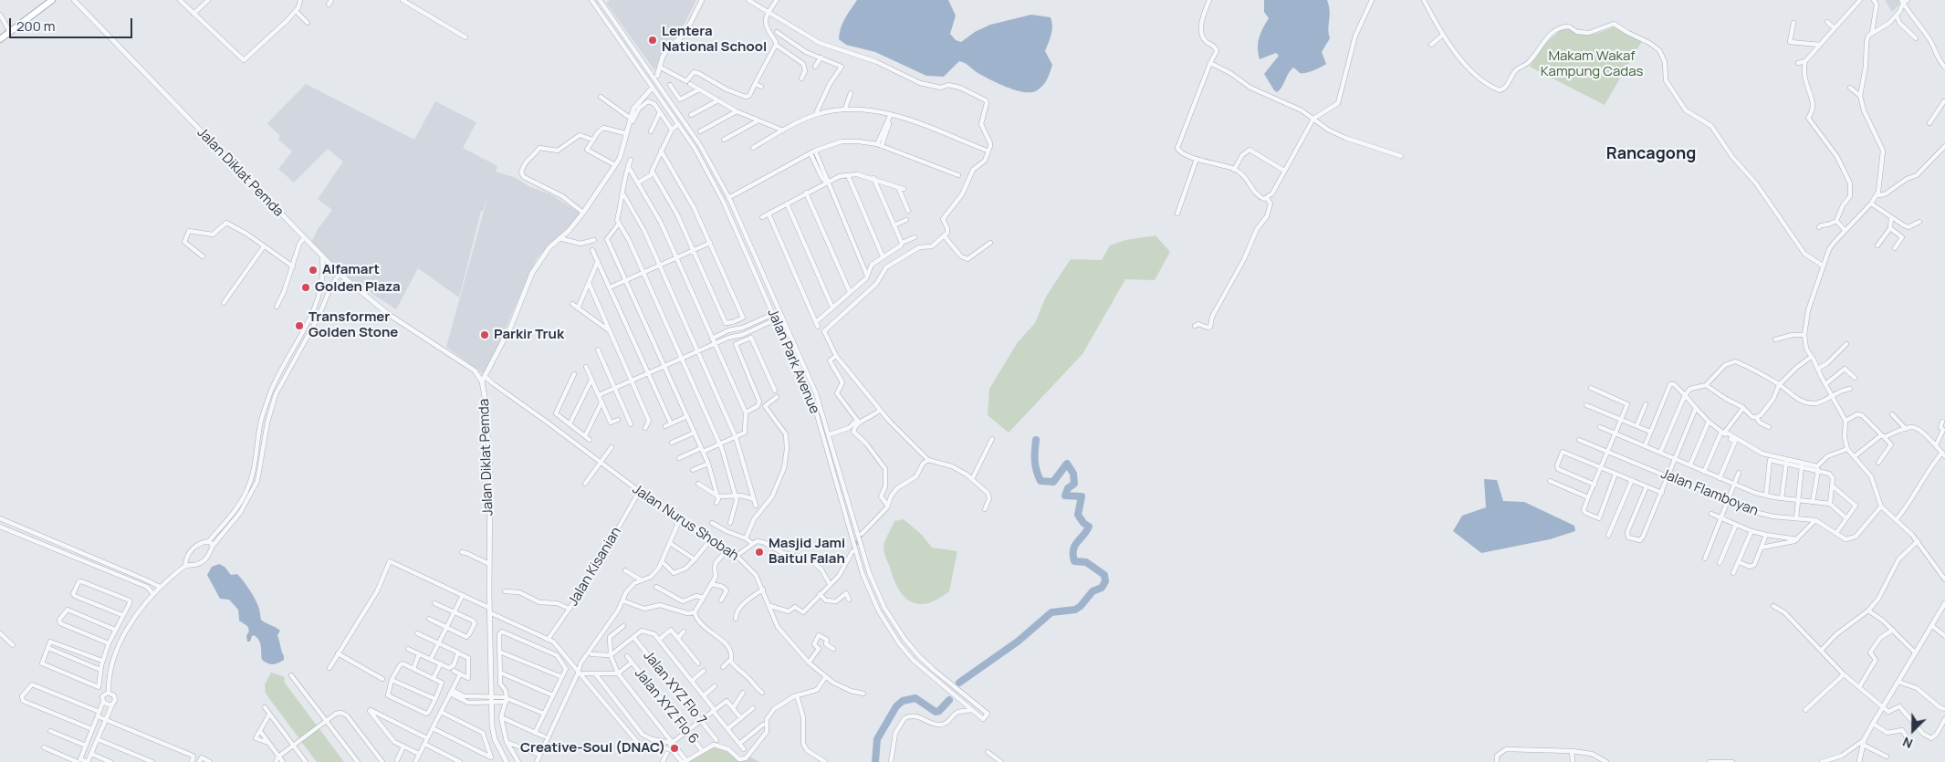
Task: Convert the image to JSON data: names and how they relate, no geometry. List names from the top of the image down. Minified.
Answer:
{"streets":{"street":["Jalan Diklat Pemda","Jalan Park Avenue","Jalan Flamboyan","Jalan Nurus Shobah","Jalan Kisanian","Jalan XYZ Flo 7","Jalan XYZ Flo 6"]},"crossings":[["Jalan Nurus Shobah","Jalan Kisanian"]],"districts":["Rancagong"],"parks":["Makam Wakaf Kampung Cadas"],"places":["Lentera National School","Alfamart","Golden Plaza","Transformer Golden Stone","Parkir Truk","Masjid Jami Baitul Falah","Creative-Soul (DNAC)"],"scale_bar":"200 m","north":"bottom left"}
